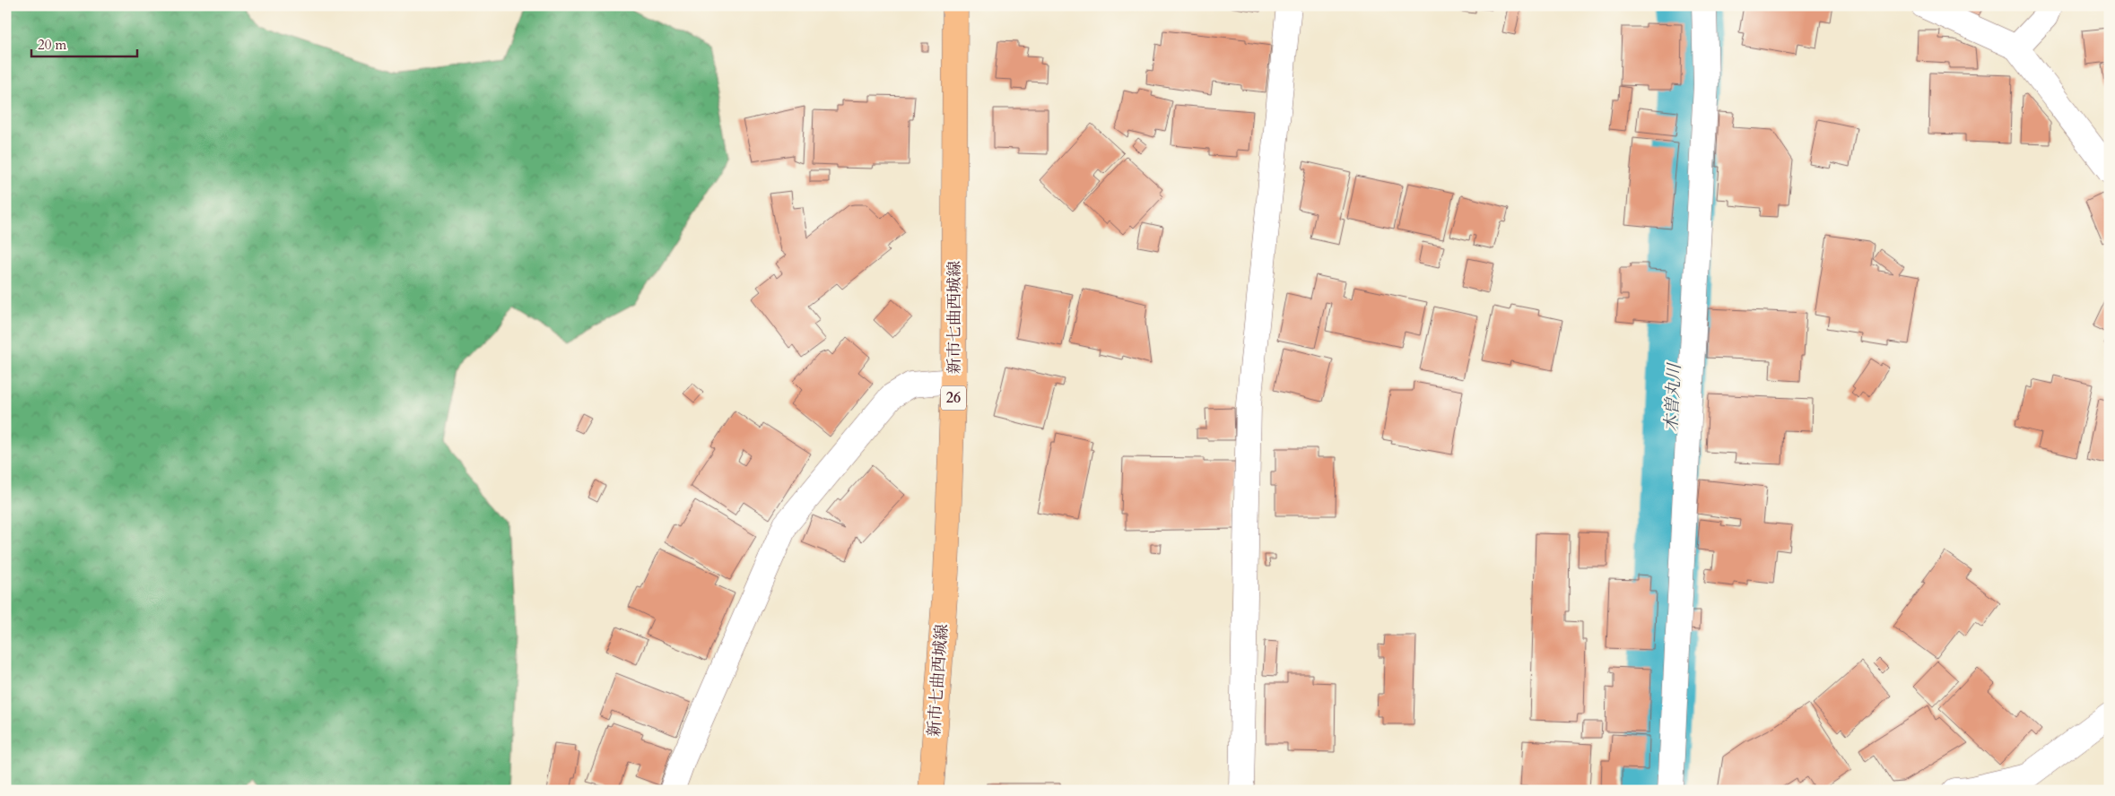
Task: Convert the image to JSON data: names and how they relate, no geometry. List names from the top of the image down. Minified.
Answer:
{"streets":{"main road":["新市七曲西城線","26"]},"water":["木曽丸川"],"scale_bar":"20 m"}
